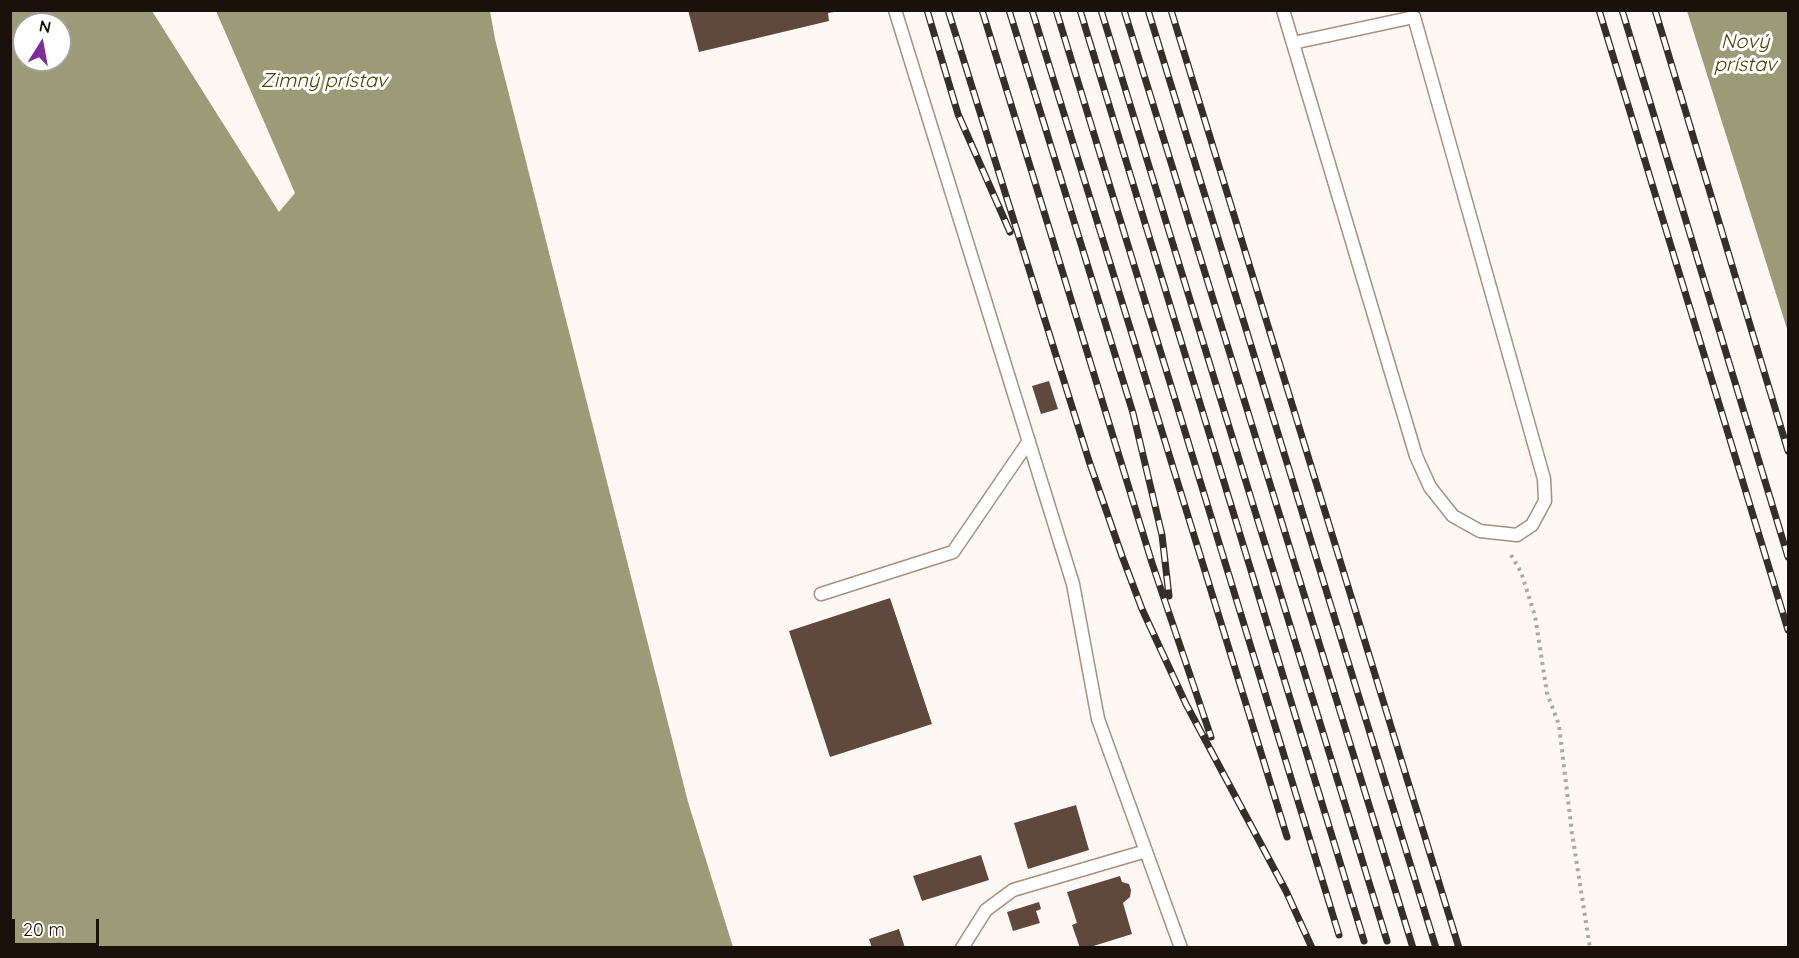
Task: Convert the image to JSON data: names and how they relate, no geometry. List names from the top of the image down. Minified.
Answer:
{"water":["Nový prístav","Zimný prístav"],"scale_bar":"20 m","north":"top"}
